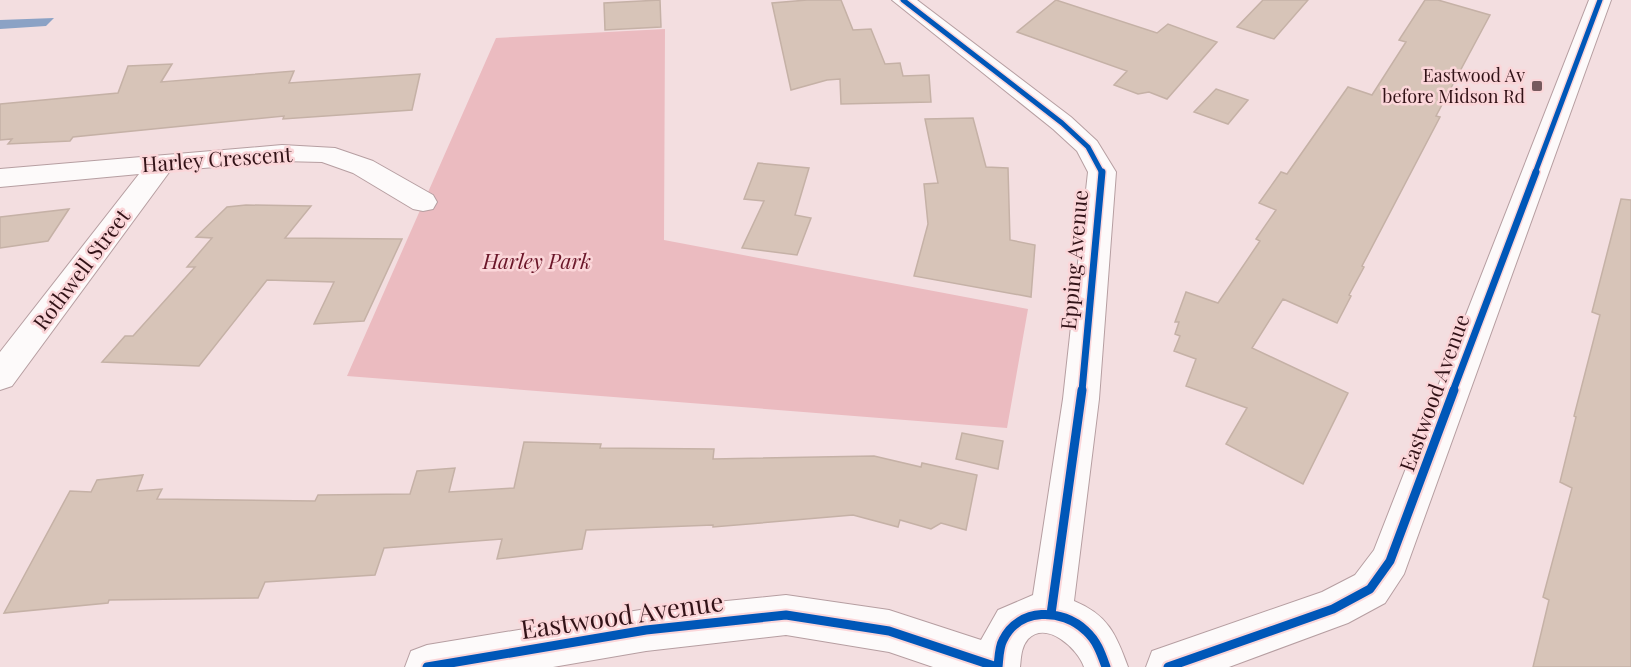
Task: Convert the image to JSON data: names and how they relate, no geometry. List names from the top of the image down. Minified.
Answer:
{"streets":{"street":["Harley Crescent","Epping Avenue","Rothwell Street","Eastwood Avenue"]},"crossings":[["Harley Crescent","Rothwell Street"]],"parks":["Harley Park"],"places":{"transit":["Eastwood Av before Midson Rd"]}}
